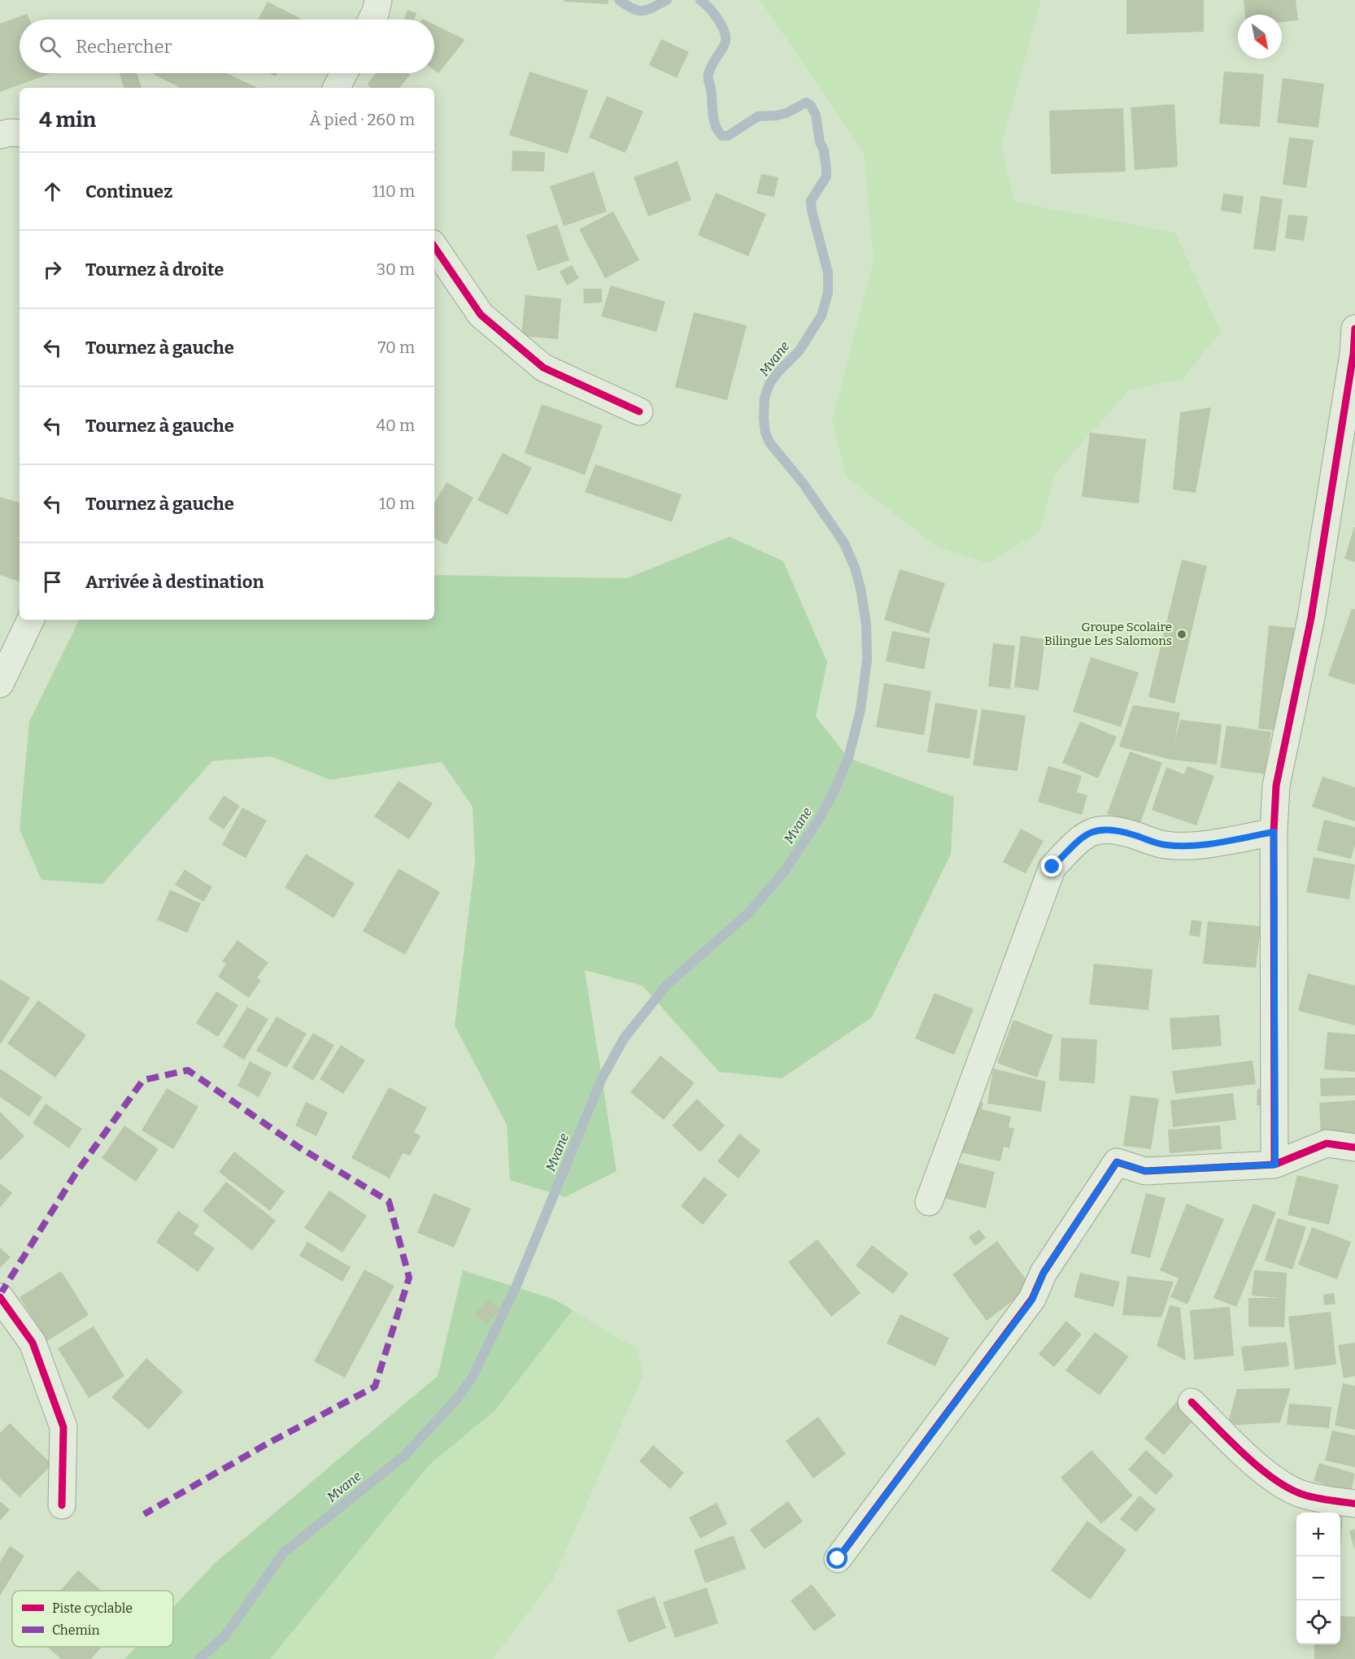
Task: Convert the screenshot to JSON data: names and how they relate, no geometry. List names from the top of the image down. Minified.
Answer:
{"water":["Mvane"],"places":["Groupe Scolaire Bilingue Les Salomons"],"legend":["Piste cyclable","Chemin"],"north":"bottom right","page":{"search":"Rechercher","heading":["4 min","À pied · 260 m"],"list":[["Continuez","110 m"],["Tournez à droite","30 m"],["Tournez à gauche","70 m"],["Tournez à gauche","40 m"],["Tournez à gauche","10 m"],"Arrivée à destination"],"map_buttons":["+","−"]}}
